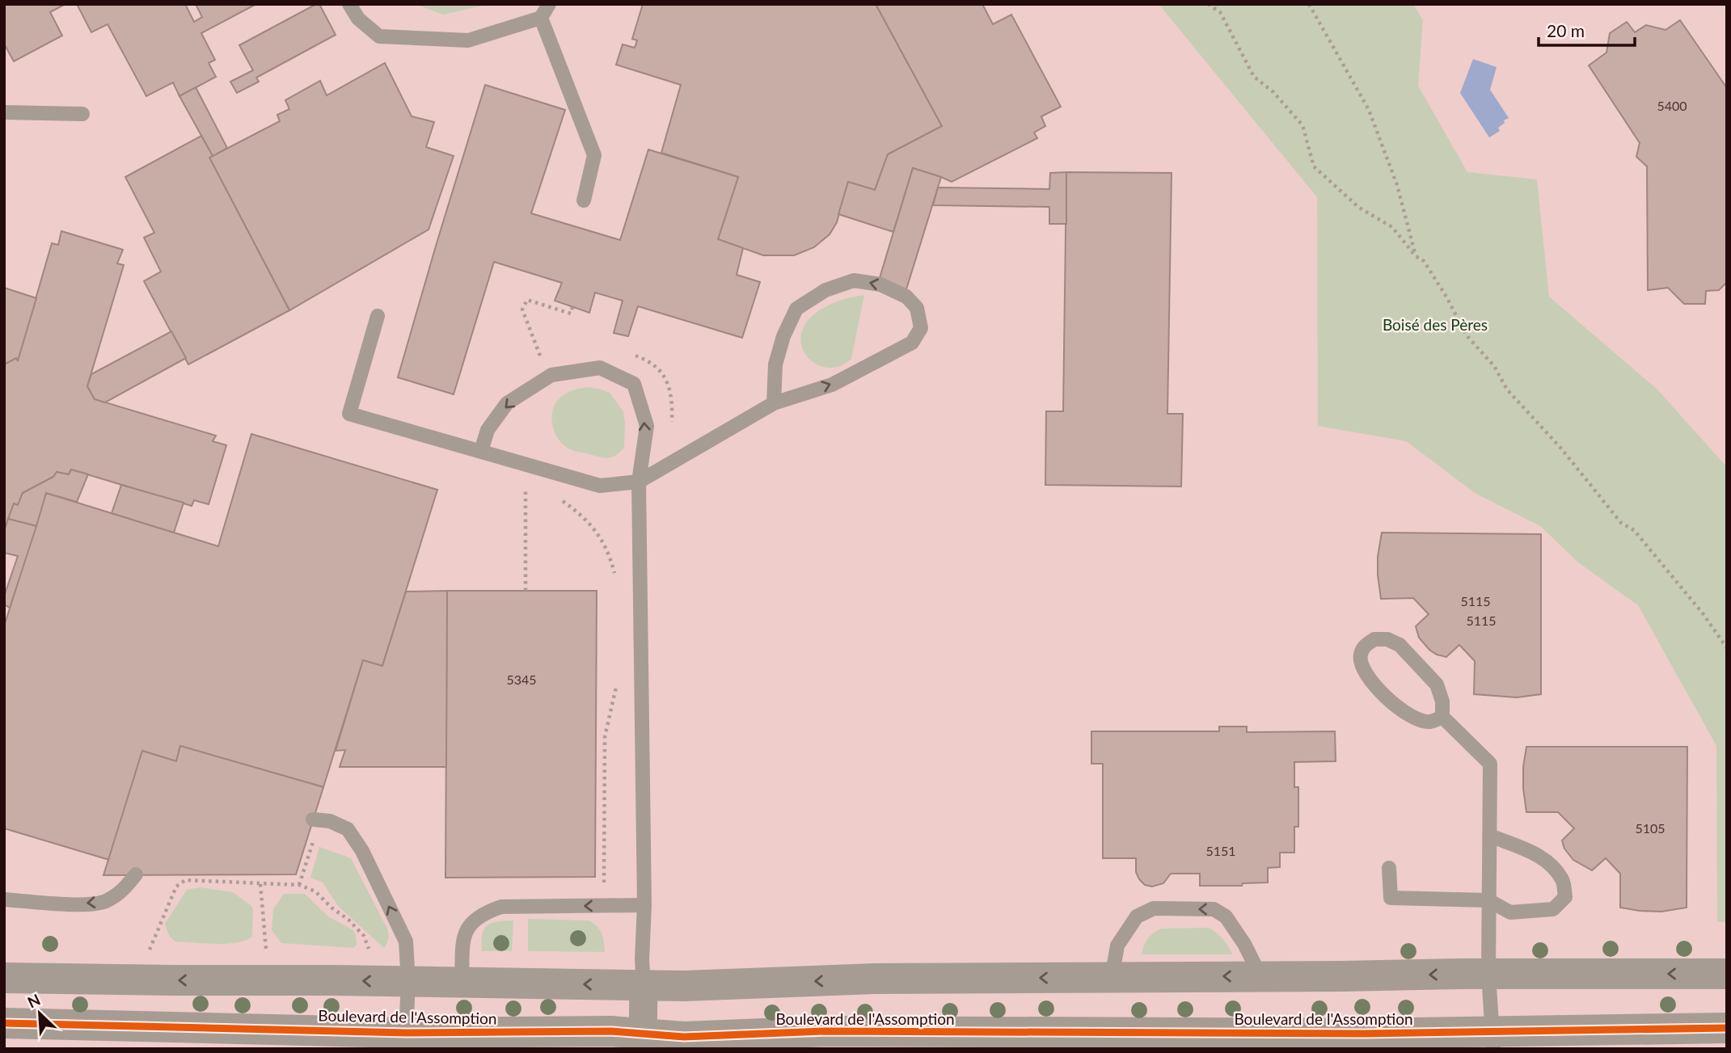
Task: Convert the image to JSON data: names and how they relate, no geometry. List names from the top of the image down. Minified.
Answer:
{"streets":{"street":["Boulevard de l'Assomption"]},"parks":["Boisé des Pères"],"house_numbers":["5400","5115","5115","5345","5105","5151"],"scale_bar":"20 m","north":"top left"}
